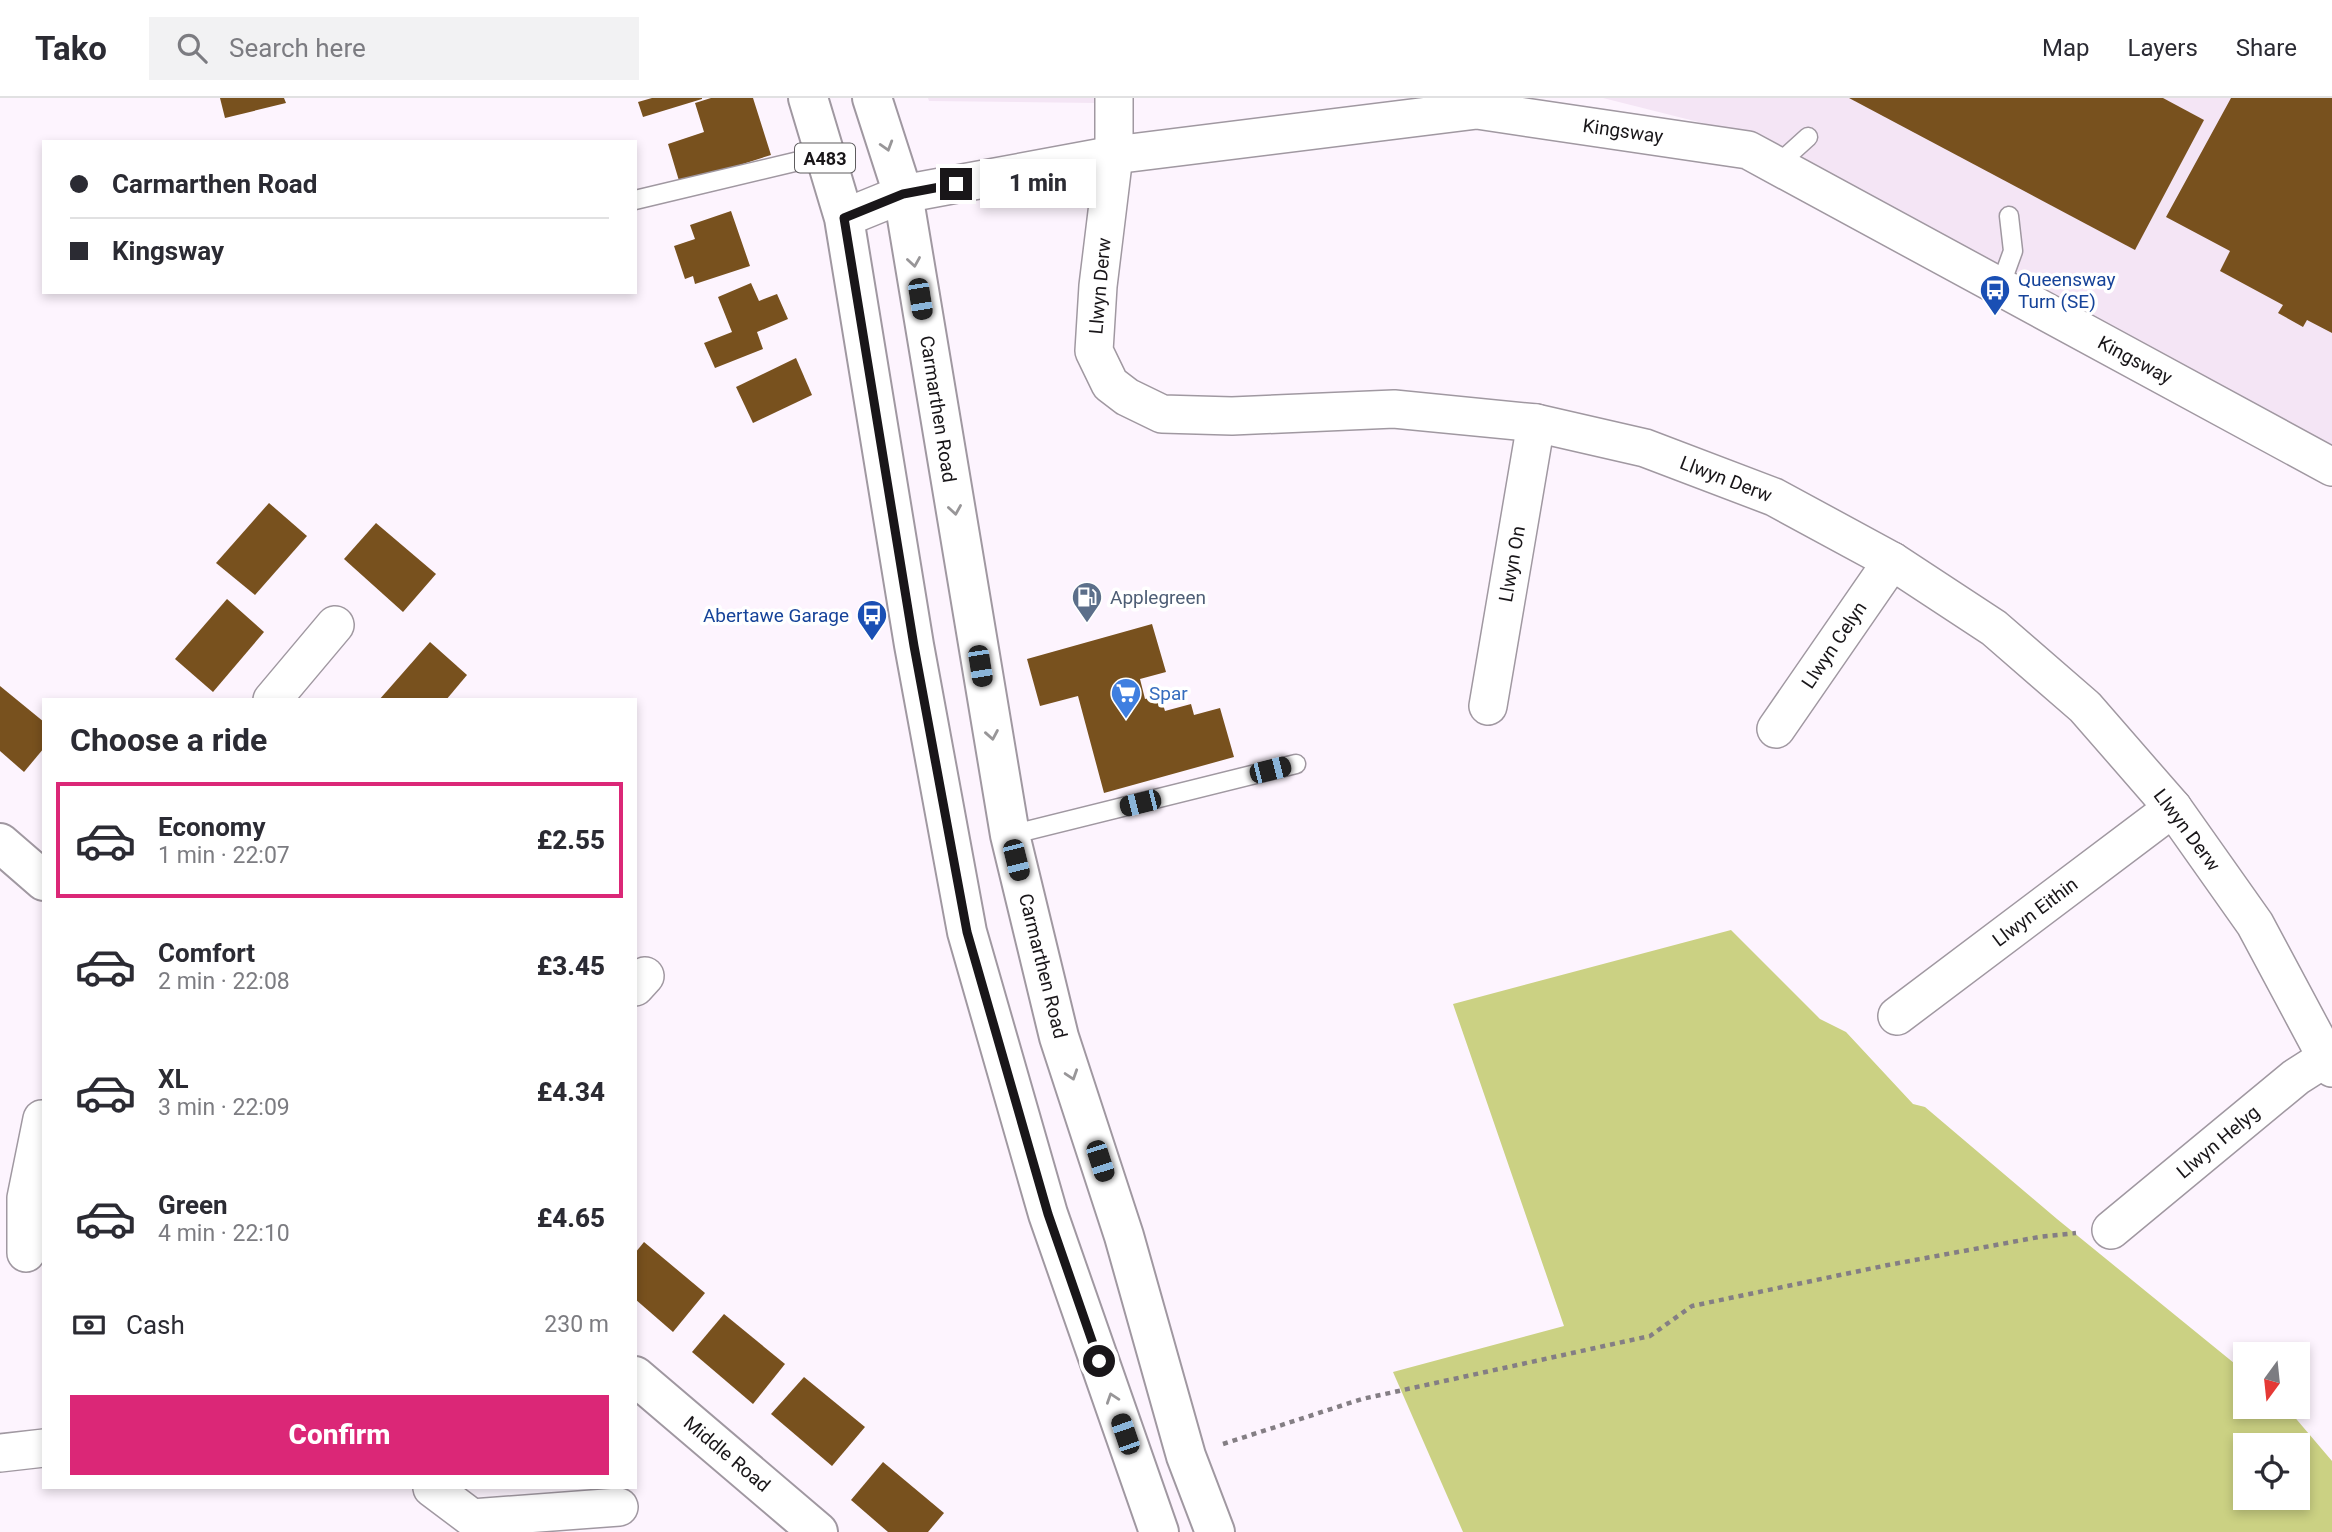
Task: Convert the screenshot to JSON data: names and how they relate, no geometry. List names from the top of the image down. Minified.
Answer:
{"streets":{"main road":["A483","Carmarthen Road","Middle Road"],"street":["Kingsway","Llwyn Derw","Llwyn On","Llwyn Celyn","Llwyn Eithin","Llwyn Helyg"]},"crossings":[["Kingsway","A483"],["Kingsway","Llwyn Derw"],["Kingsway","Carmarthen Road"],["Llwyn Derw","Llwyn On"],["Llwyn Derw","Llwyn Celyn"],["Llwyn Derw","Llwyn Eithin"],["Llwyn Derw","Llwyn Helyg"]],"places":{"bus stop":["Queensway Turn (SE)","Abertawe Garage"],"fuel station":["Applegreen"],"supermarket":["Spar"]},"north":"bottom","page":{"header":"Tako","search":"Search here","nav":["Map","Layers","Share"],"banner":["Carmarthen Road","Kingsway"],"bubble":"1 min","heading":"Choose a ride","list":[{"name":"Economy","note":"1 min · 22:07","value":"£2.55"},{"name":"Comfort","note":"2 min · 22:08","value":"£3.45"},{"name":"XL","note":"3 min · 22:09","value":"£4.34"},{"name":"Green","note":"4 min · 22:10","value":"£4.65"}],"pay":["Cash","230 m"],"buttons":"Confirm"}}
